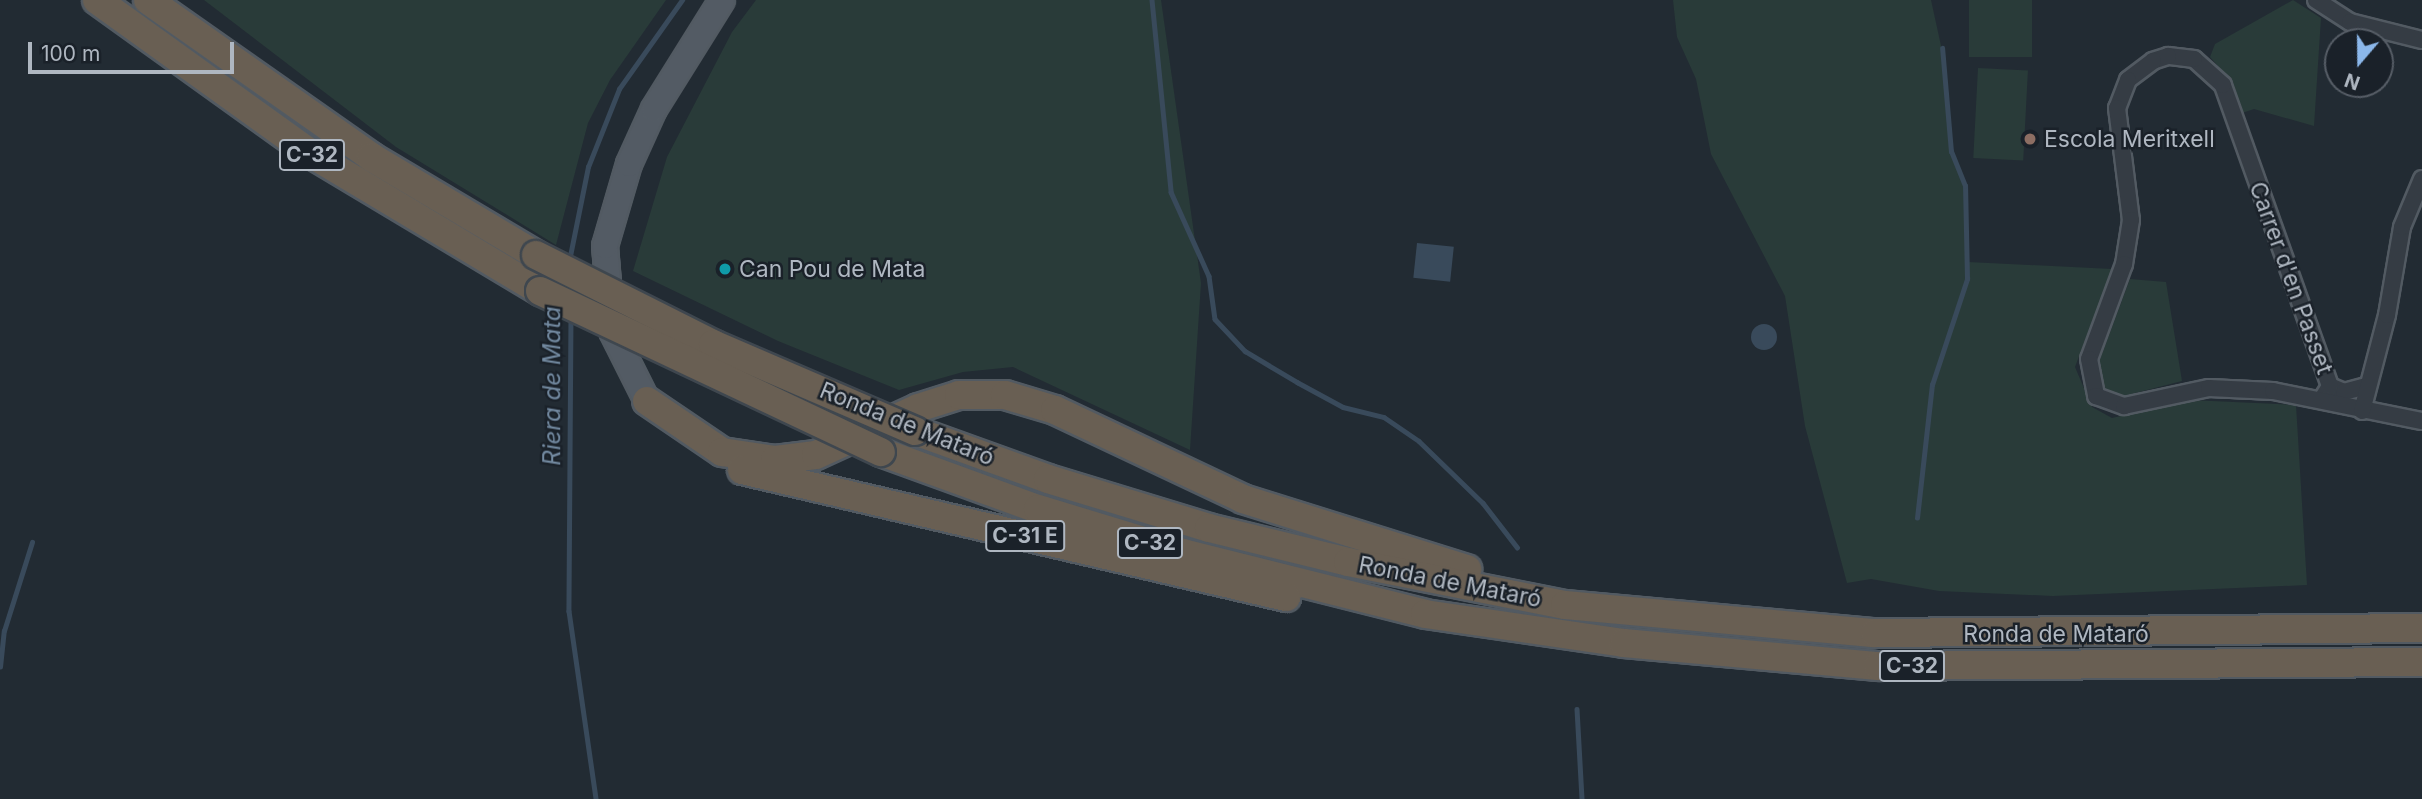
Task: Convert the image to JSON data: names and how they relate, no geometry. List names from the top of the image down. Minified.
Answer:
{"streets":{"highway":["C-32","Ronda de Mataró","C-31 E"],"street":["Carrer d'en Passet"]},"crossings":[["Ronda de Mataró","C-31 E"]],"water":["Riera de Mata"],"places":["Escola Meritxell","Can Pou de Mata"],"scale_bar":"100 m","north":"bottom"}
